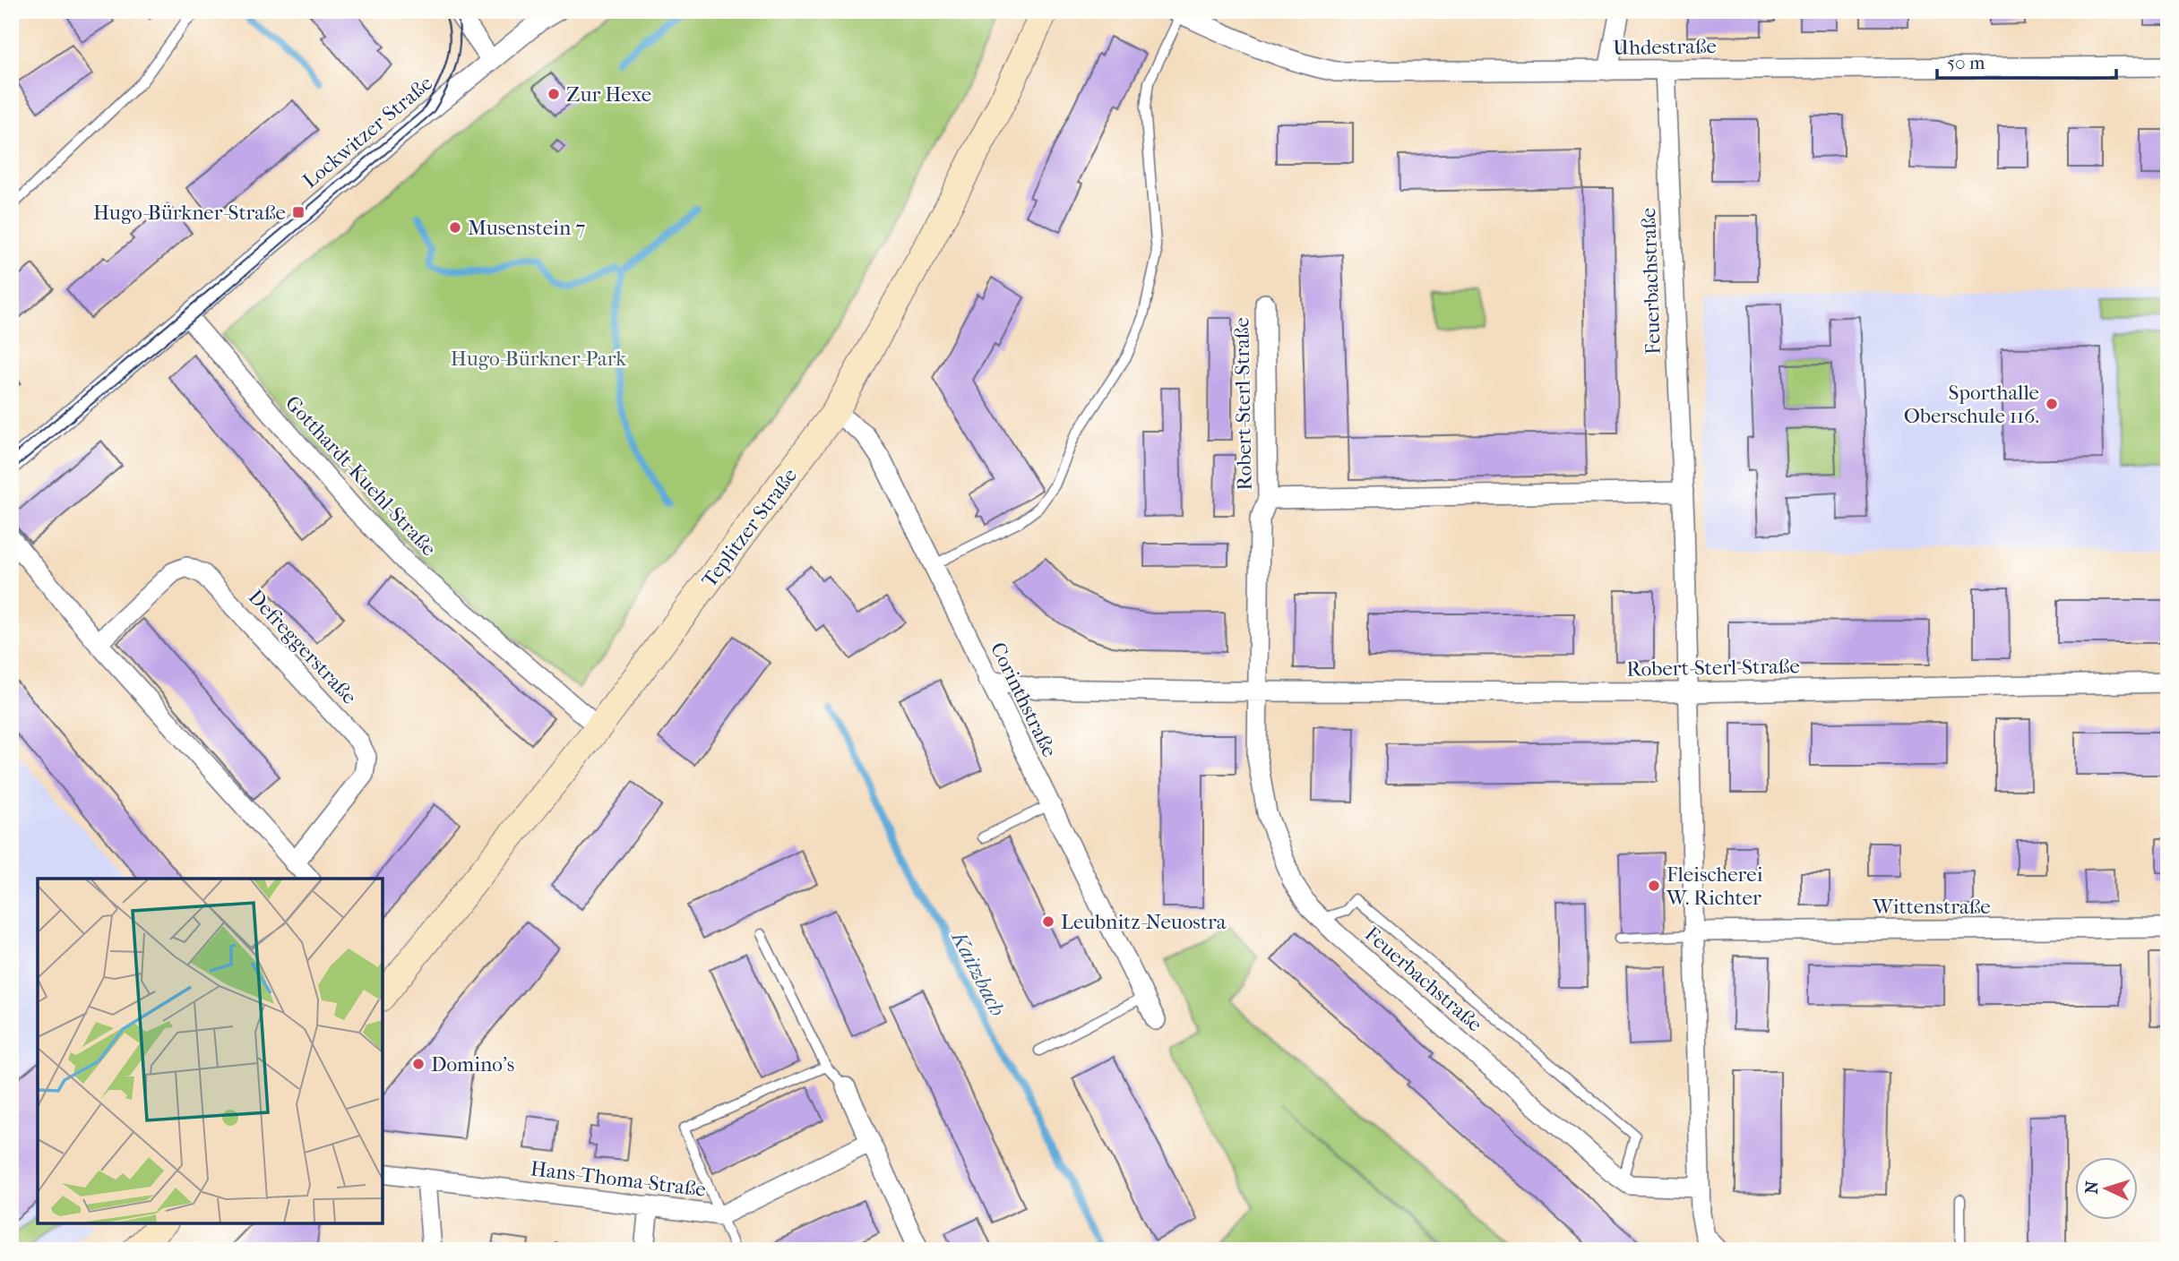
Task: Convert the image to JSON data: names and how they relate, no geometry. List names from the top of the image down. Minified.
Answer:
{"streets":{"main road":["Teplitzer Straße"],"street":["Uhdestraße","Lockwitzer Straße","Feuerbachstraße","Robert-Sterl-Straße","Gotthardt-Kuehl-Straße","Defreggerstraße","Corinthstraße","Wittenstraße","Hans-Thoma-Straße"]},"crossings":[["Uhdestraße","Feuerbachstraße"],["Lockwitzer Straße","Gotthardt-Kuehl-Straße"],["Feuerbachstraße","Robert-Sterl-Straße"],["Feuerbachstraße","Wittenstraße"],["Robert-Sterl-Straße","Corinthstraße"],["Gotthardt-Kuehl-Straße","Teplitzer Straße"],["Teplitzer Straße","Corinthstraße"]],"water":["Kaitzbach"],"parks":["Hugo-Bürkner-Park"],"places":{"other":["Zur Hexe","Musenstein 7","Sporthalle Oberschule 116.","Fleischerei W. Richter","Leubnitz-Neuostra","Domino's"],"transit":["Hugo-Bürkner-Straße"]},"scale_bar":"50 m","north":"left"}
